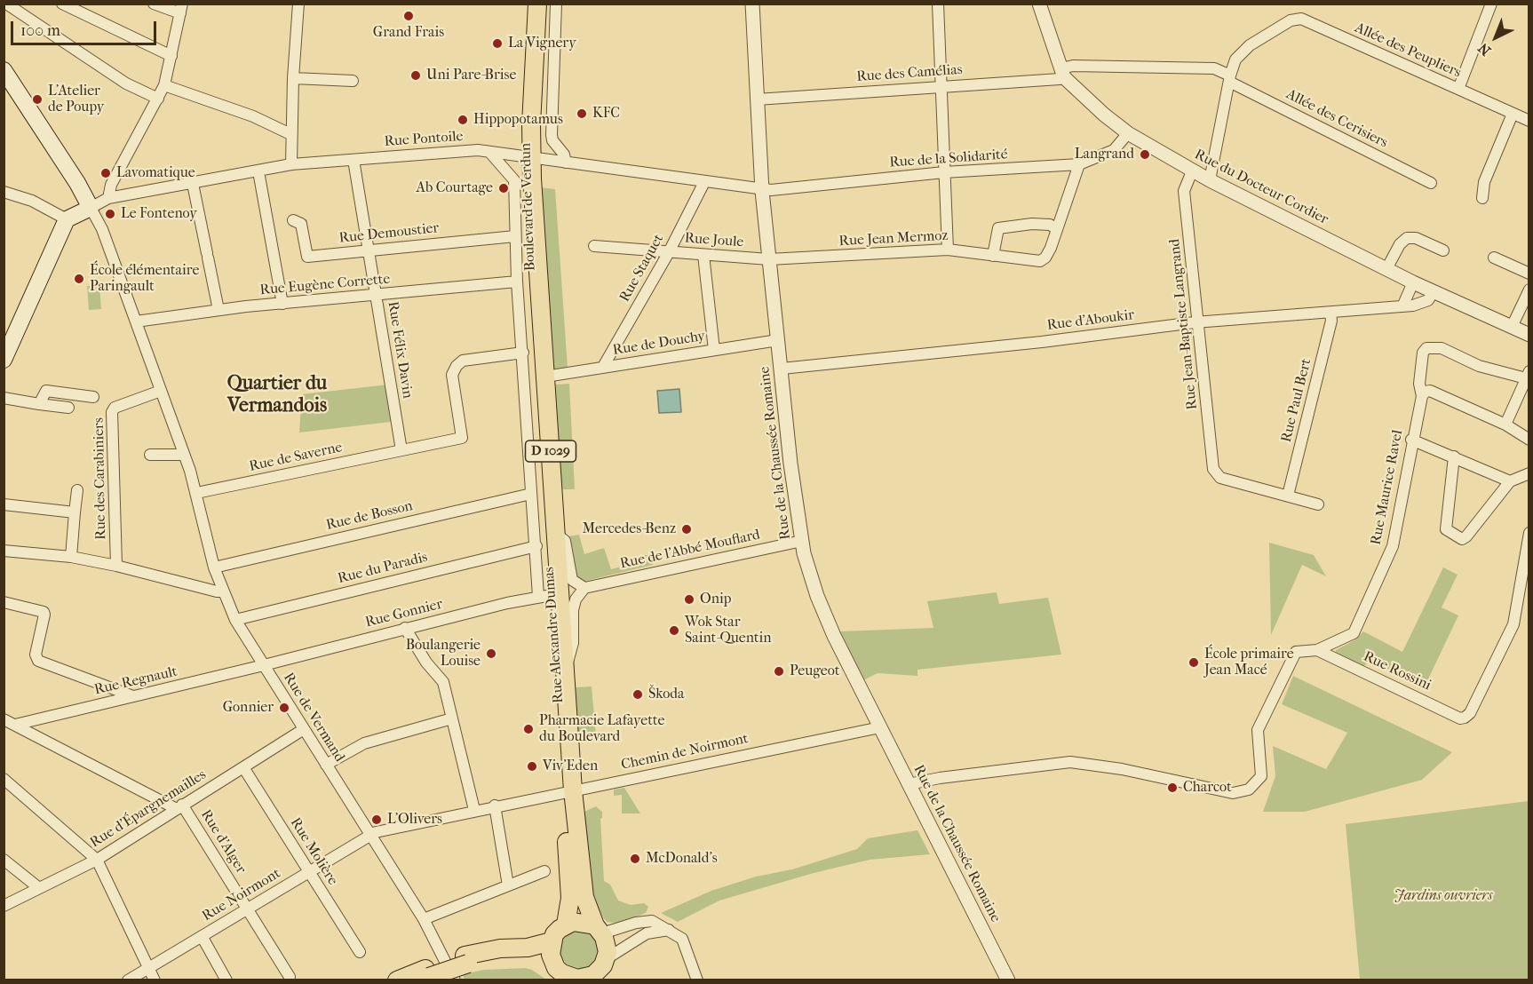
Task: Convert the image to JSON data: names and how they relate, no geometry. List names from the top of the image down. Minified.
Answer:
{"streets":{"main road":["Boulevard de Verdun","D 1029","Rue Alexandre Dumas"],"street":["Allée des Peupliers","Rue des Camélias","Allée des Cerisiers","Rue Pontoile","Rue de la Solidarité","Rue du Docteur Cordier","Rue Demoustier","Rue Jean Mermoz","Rue Joule","Rue Staquet","Rue Eugène Corrette","Rue d'Aboukir","Rue Jean-Baptiste Langrand","Rue de Douchy","Rue Félix Davin","Rue Paul Bert","Rue de la Chaussée Romaine","Rue de Saverne","Rue des Carabiniers","Rue Maurice Ravel","Rue de Bosson","Rue de l'Abbé Mouflard","Rue du Paradis","Rue Gonnier","Rue Rossini","Rue Regnault","Rue de Vermand","Chemin de Noirmont","Rue d'Épargnemailles","Rue d'Alger","Rue Molière","Rue Noirmont"]},"crossings":[["Allée des Peupliers","Rue des Camélias"],["Allée des Peupliers","Allée des Cerisiers"],["Rue des Camélias","Allée des Cerisiers"],["Rue des Camélias","Rue du Docteur Cordier"],["Rue des Camélias","Rue de la Chaussée Romaine"],["Rue Pontoile","Rue de la Solidarité"],["Rue Pontoile","Boulevard de Verdun"],["Rue Pontoile","Rue Staquet"],["Rue Pontoile","Rue Félix Davin"],["Rue Pontoile","Rue de la Chaussée Romaine"],["Rue Pontoile","Rue Alexandre Dumas"],["Rue Pontoile","Rue de Vermand"],["Rue de la Solidarité","Rue du Docteur Cordier"],["Rue de la Solidarité","Rue Jean Mermoz"],["Rue de la Solidarité","Rue de la Chaussée Romaine"],["Rue du Docteur Cordier","Rue d'Aboukir"],["Rue du Docteur Cordier","Rue Jean-Baptiste Langrand"],["Boulevard de Verdun","Rue de Douchy"],["Boulevard de Verdun","D 1029"],["Boulevard de Verdun","Rue Alexandre Dumas"],["Rue Demoustier","Rue Félix Davin"],["Rue Demoustier","Rue Alexandre Dumas"],["Rue Jean Mermoz","Rue Joule"],["Rue Jean Mermoz","Rue de la Chaussée Romaine"],["Rue Joule","Rue Staquet"],["Rue Joule","Rue de la Chaussée Romaine"],["Rue Staquet","Rue de Douchy"],["Rue Eugène Corrette","Rue Félix Davin"],["Rue Eugène Corrette","Rue Alexandre Dumas"],["Rue Eugène Corrette","Rue de Vermand"],["Rue d'Aboukir","Rue Jean-Baptiste Langrand"],["Rue d'Aboukir","Rue Paul Bert"],["Rue d'Aboukir","Rue de la Chaussée Romaine"],["Rue Jean-Baptiste Langrand","Rue Paul Bert"],["Rue de Douchy","D 1029"],["Rue de Douchy","Rue de la Chaussée Romaine"],["Rue de Douchy","Rue Alexandre Dumas"],["Rue Félix Davin","Rue de Saverne"],["D 1029","Rue Alexandre Dumas"],["D 1029","Chemin de Noirmont"],["Rue de la Chaussée Romaine","Rue Maurice Ravel"],["Rue de la Chaussée Romaine","Rue de l'Abbé Mouflard"],["Rue de la Chaussée Romaine","Chemin de Noirmont"],["Rue de Saverne","Rue Alexandre Dumas"],["Rue de Saverne","Rue de Vermand"],["Rue des Carabiniers","Rue de Vermand"],["Rue Maurice Ravel","Rue Rossini"],["Rue de Bosson","Rue Alexandre Dumas"],["Rue de Bosson","Rue de Vermand"],["Rue du Paradis","Rue Alexandre Dumas"],["Rue du Paradis","Rue de Vermand"],["Rue Gonnier","Rue Alexandre Dumas"],["Rue Gonnier","Rue Regnault"],["Rue Gonnier","Rue de Vermand"],["Rue Alexandre Dumas","Chemin de Noirmont"],["Rue Regnault","Rue de Vermand"],["Rue de Vermand","Chemin de Noirmont"],["Rue de Vermand","Rue d'Épargnemailles"],["Rue de Vermand","Rue Noirmont"],["Chemin de Noirmont","Rue Noirmont"],["Rue d'Épargnemailles","Rue d'Alger"],["Rue d'Épargnemailles","Rue Molière"],["Rue d'Alger","Rue Noirmont"],["Rue Molière","Rue Noirmont"]],"districts":["Quartier du Vermandois"],"parks":["Jardins ouvriers"],"places":["Grand Frais","La Vignery","Uni Pare-Brise","L'Atelier de Poupy","KFC","Hippopotamus","Langrand","Lavomatique","Ab Courtage","Le Fontenoy","École élémentaire Paringault","Mercedes-Benz","Onip","Wok Star Saint-Quentin","Boulangerie Louise","École primaire Jean Macé","Peugeot","Škoda","Gonnier","Pharmacie Lafayette du Boulevard","Viv'Eden","Charcot","L'Olivers","McDonald's"],"scale_bar":"100 m","north":"bottom left"}
